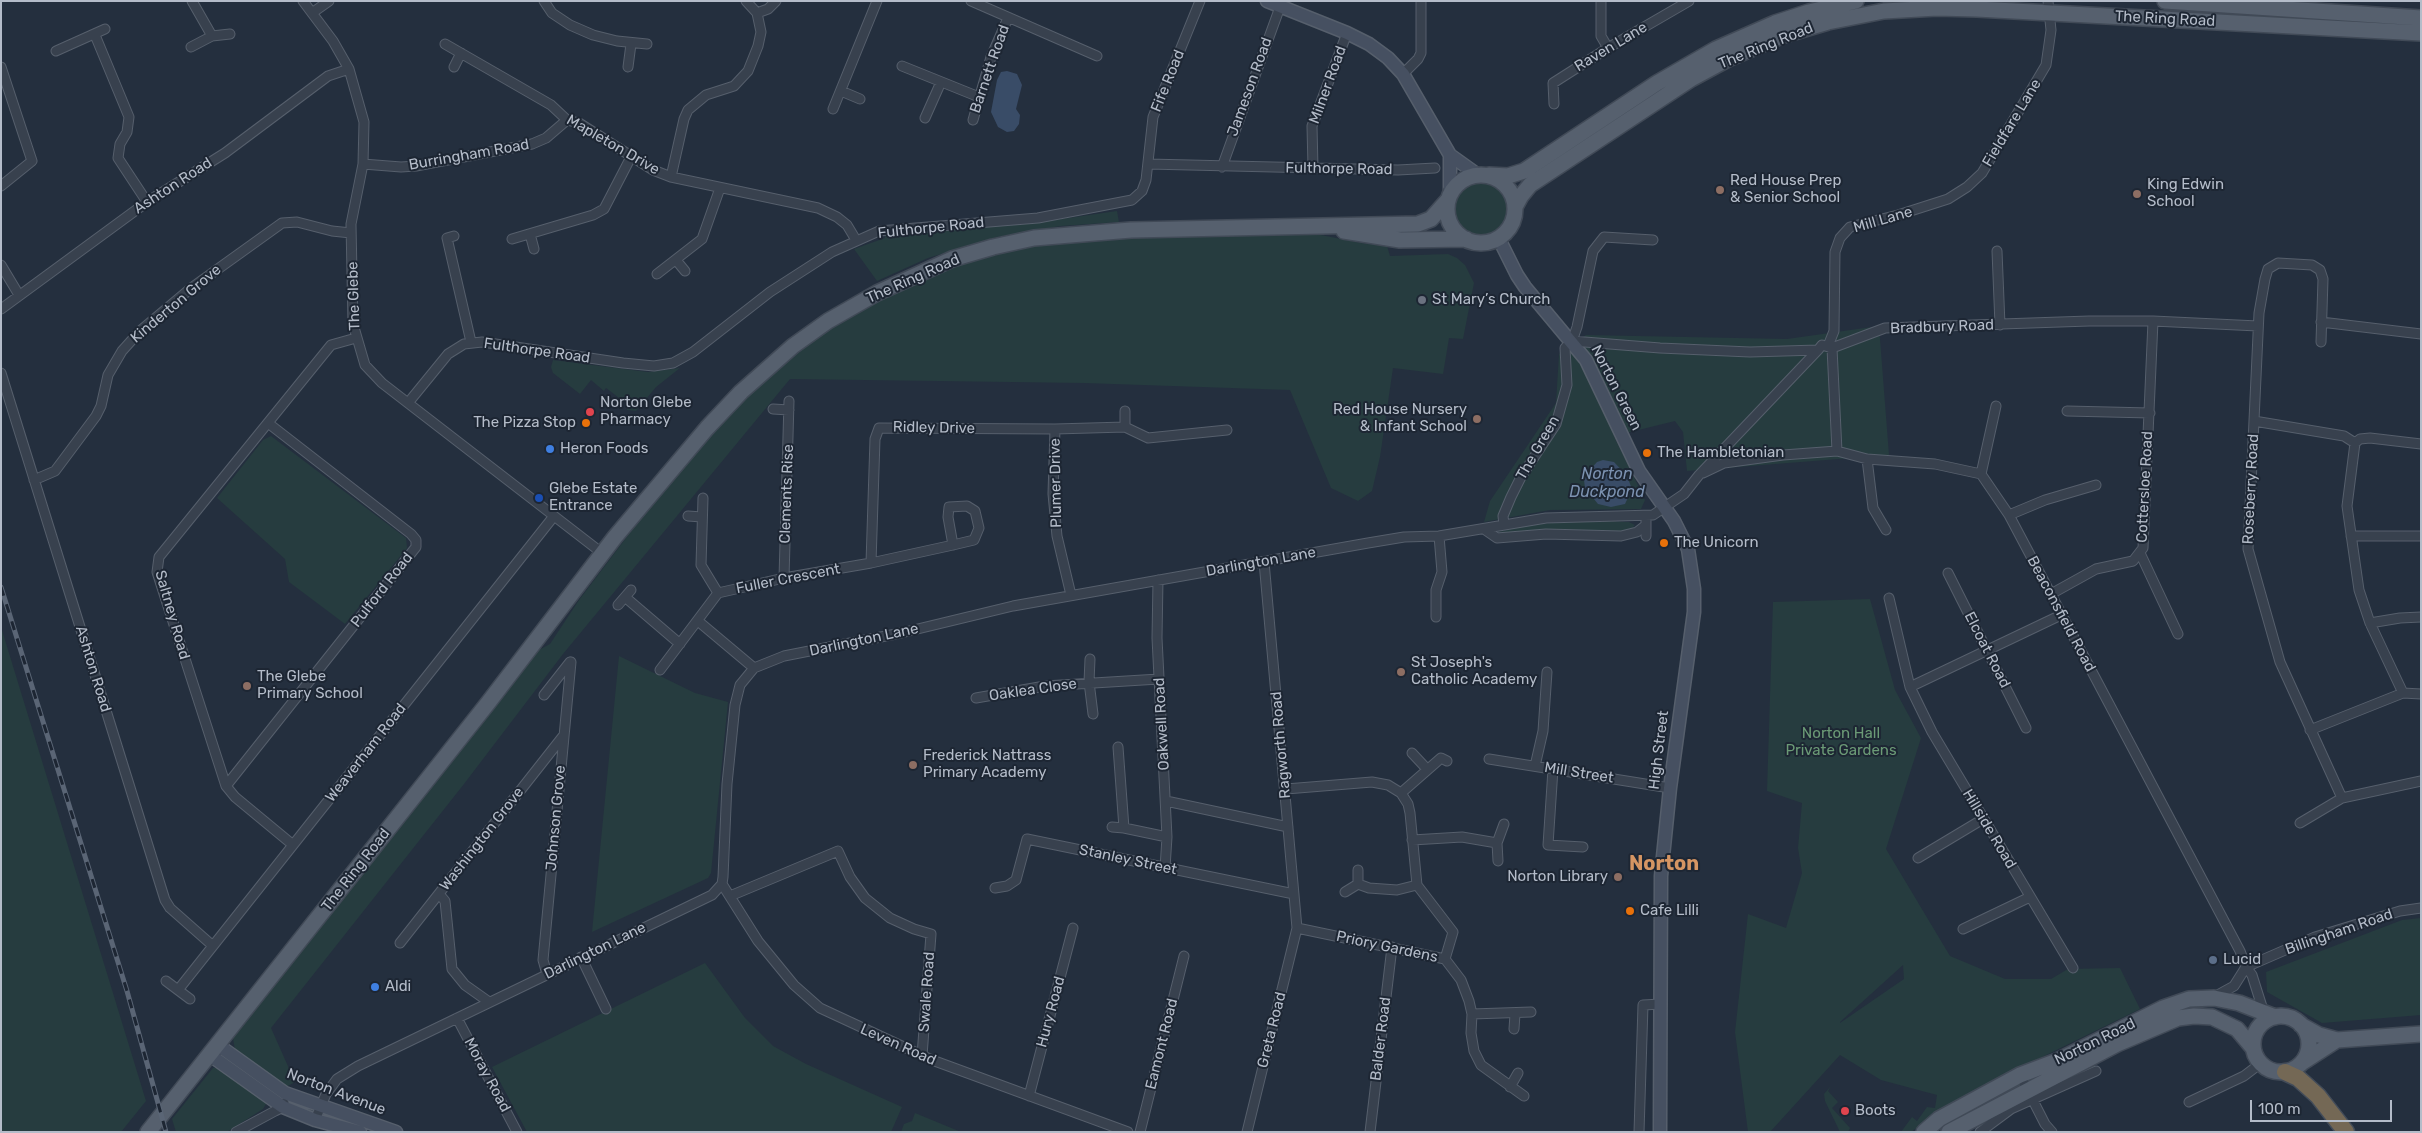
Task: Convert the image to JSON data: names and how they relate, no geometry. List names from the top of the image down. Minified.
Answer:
{"streets":{"main road":["The Ring Road","Norton Green","High Street","Norton Road","Norton Avenue"],"street":["Raven Lane","Barnett Road","Fife Road","Milner Road","Jameson Road","Fieldfare Lane","Mapleton Drive","Burringham Road","Fulthorpe Road","Ashton Road","Mill Lane","The Glebe","Kinderton Grove","Bradbury Road","Ridley Drive","The Green","Plumer Drive","Cottersloe Road","Roseberry Road","Clements Rise","Darlington Lane","Fuller Crescent","Pulford Road","Beaconsfield Road","Saltney Road","Elcoat Road","Oaklea Close","Oakwell Road","Ragworth Road","Weaverham Road","Mill Street","Johnson Grove","Hillside Road","Washington Grove","Stanley Street","Billingham Road","Priory Gardens","Swale Road","Hury Road","Greta Road","Balder Road","Eamont Road","Leven Road","Moray Road"]},"crossings":[["The Ring Road","Fieldfare Lane"],["The Ring Road","The Glebe"],["The Ring Road","Norton Green"],["The Ring Road","Norton Avenue"],["Fife Road","Fulthorpe Road"],["Milner Road","Fulthorpe Road"],["Jameson Road","Fulthorpe Road"],["Fieldfare Lane","Mill Lane"],["Mapleton Drive","Burringham Road"],["Mapleton Drive","Fulthorpe Road"],["Burringham Road","The Glebe"],["Fulthorpe Road","The Glebe"],["Ashton Road","The Glebe"],["Ashton Road","Kinderton Grove"],["Ashton Road","Weaverham Road"],["Mill Lane","Bradbury Road"],["The Glebe","Kinderton Grove"],["The Glebe","Saltney Road"],["The Glebe","Weaverham Road"],["Bradbury Road","Norton Green"],["Bradbury Road","The Green"],["Bradbury Road","Cottersloe Road"],["Bradbury Road","Roseberry Road"],["Norton Green","The Green"],["Norton Green","Darlington Lane"],["Norton Green","High Street"],["Ridley Drive","Plumer Drive"],["Ridley Drive","Fuller Crescent"],["The Green","Darlington Lane"],["Plumer Drive","Darlington Lane"],["Cottersloe Road","Beaconsfield Road"],["Clements Rise","Fuller Crescent"],["Darlington Lane","Oakwell Road"],["Darlington Lane","Ragworth Road"],["Darlington Lane","High Street"],["Darlington Lane","Johnson Grove"],["Darlington Lane","Leven Road"],["Darlington Lane","Moray Road"],["Darlington Lane","Norton Avenue"],["Pulford Road","Saltney Road"],["Beaconsfield Road","Billingham Road"],["Beaconsfield Road","Norton Road"],["Saltney Road","Weaverham Road"],["Oaklea Close","Oakwell Road"],["Oakwell Road","Stanley Street"],["Ragworth Road","Stanley Street"],["Ragworth Road","Priory Gardens"],["Ragworth Road","Greta Road"],["High Street","Mill Street"],["Johnson Grove","Washington Grove"],["Priory Gardens","Greta Road"],["Priory Gardens","Balder Road"],["Swale Road","Leven Road"],["Hury Road","Leven Road"]],"districts":["Norton"],"water":["Norton Duckpond"],"parks":["Norton Hall Private Gardens"],"places":["Red House Prep & Senior School","King Edwin School","St Mary’s Church","Norton Glebe Pharmacy","Red House Nursery & Infant School","The Pizza Stop","Heron Foods","The Hambletonian","Glebe Estate Entrance","The Unicorn","St Joseph's Catholic Academy","The Glebe Primary School","Frederick Nattrass Primary Academy","Norton Library","Cafe Lilli","Lucid","Aldi","Boots"],"scale_bar":"100 m"}
